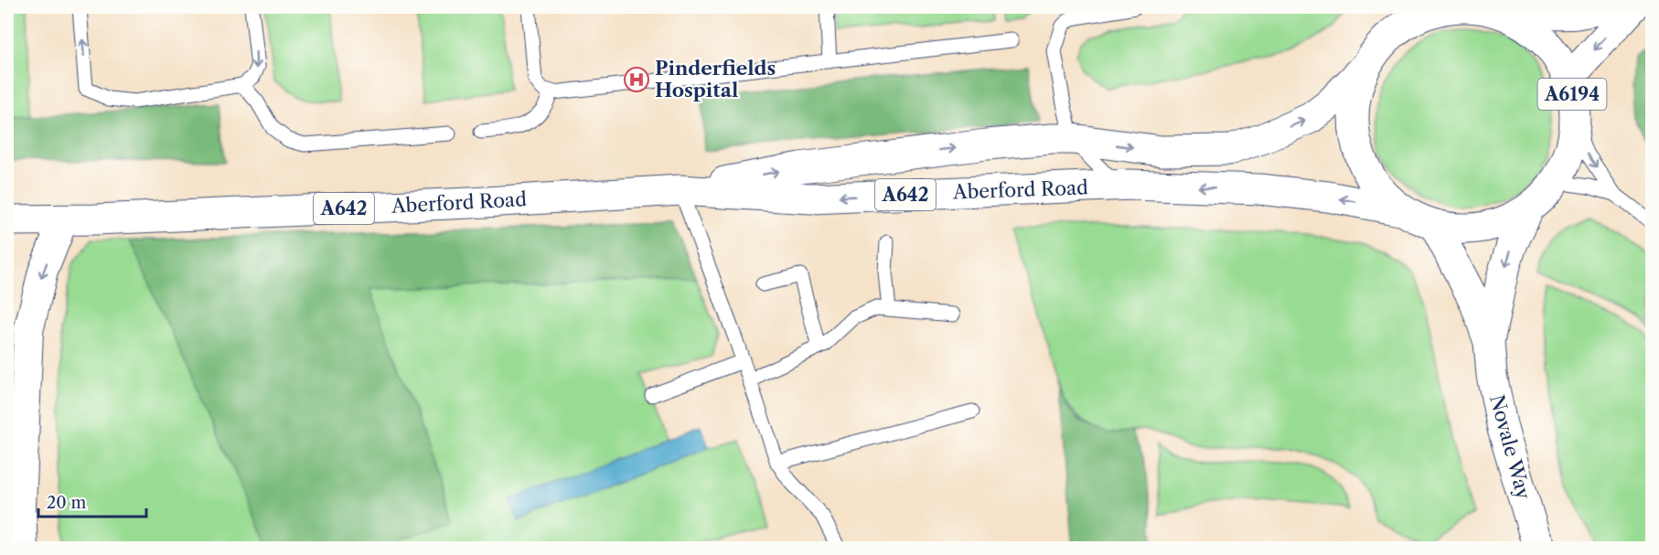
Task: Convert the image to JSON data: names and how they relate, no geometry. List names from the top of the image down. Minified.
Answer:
{"streets":{"main road":["A6194","Aberford Road","A642","Novale Way"]},"crossings":[["A6194","Aberford Road"],["A6194","Novale Way"]],"places":{"hospital":["Pinderfields Hospital"]},"scale_bar":"20 m"}
